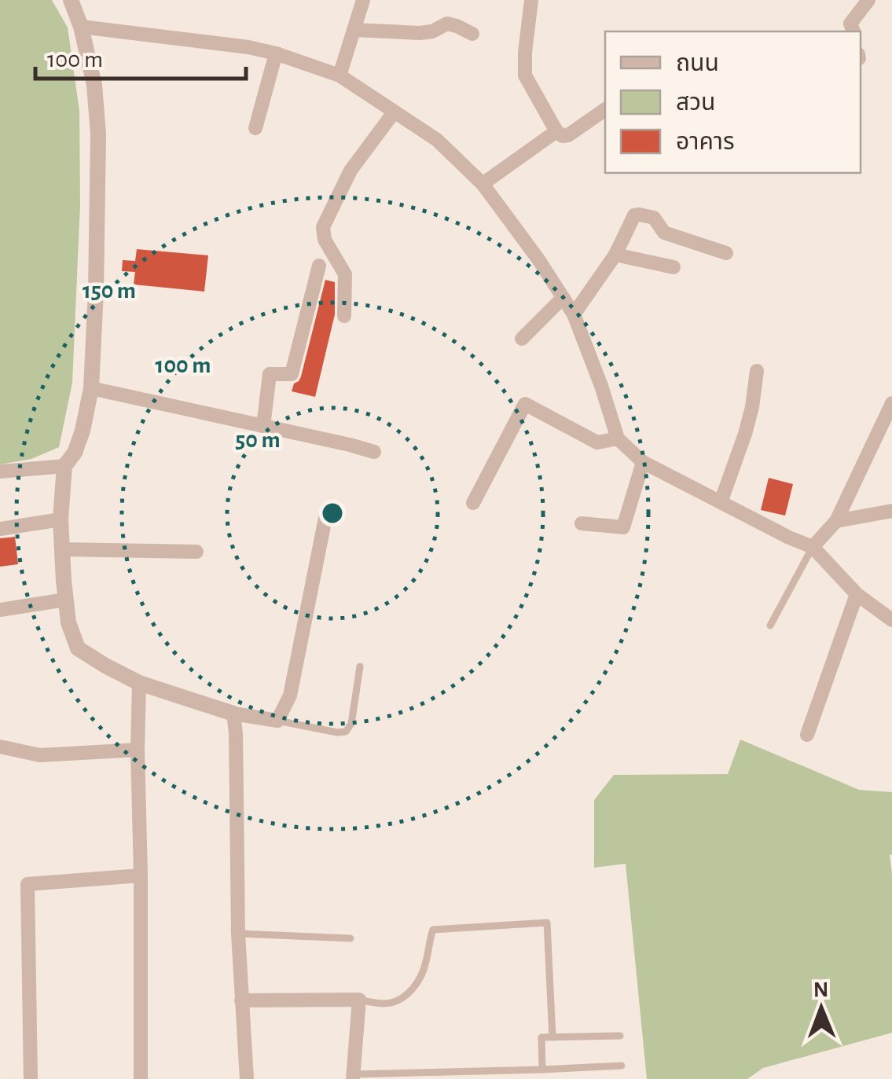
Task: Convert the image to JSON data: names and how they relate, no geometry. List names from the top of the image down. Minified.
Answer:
{"legend":["ถนน","สวน","อาคาร"],"scale_bar":"100 m","north":"top","rings":["150 m","100 m","50 m"]}
